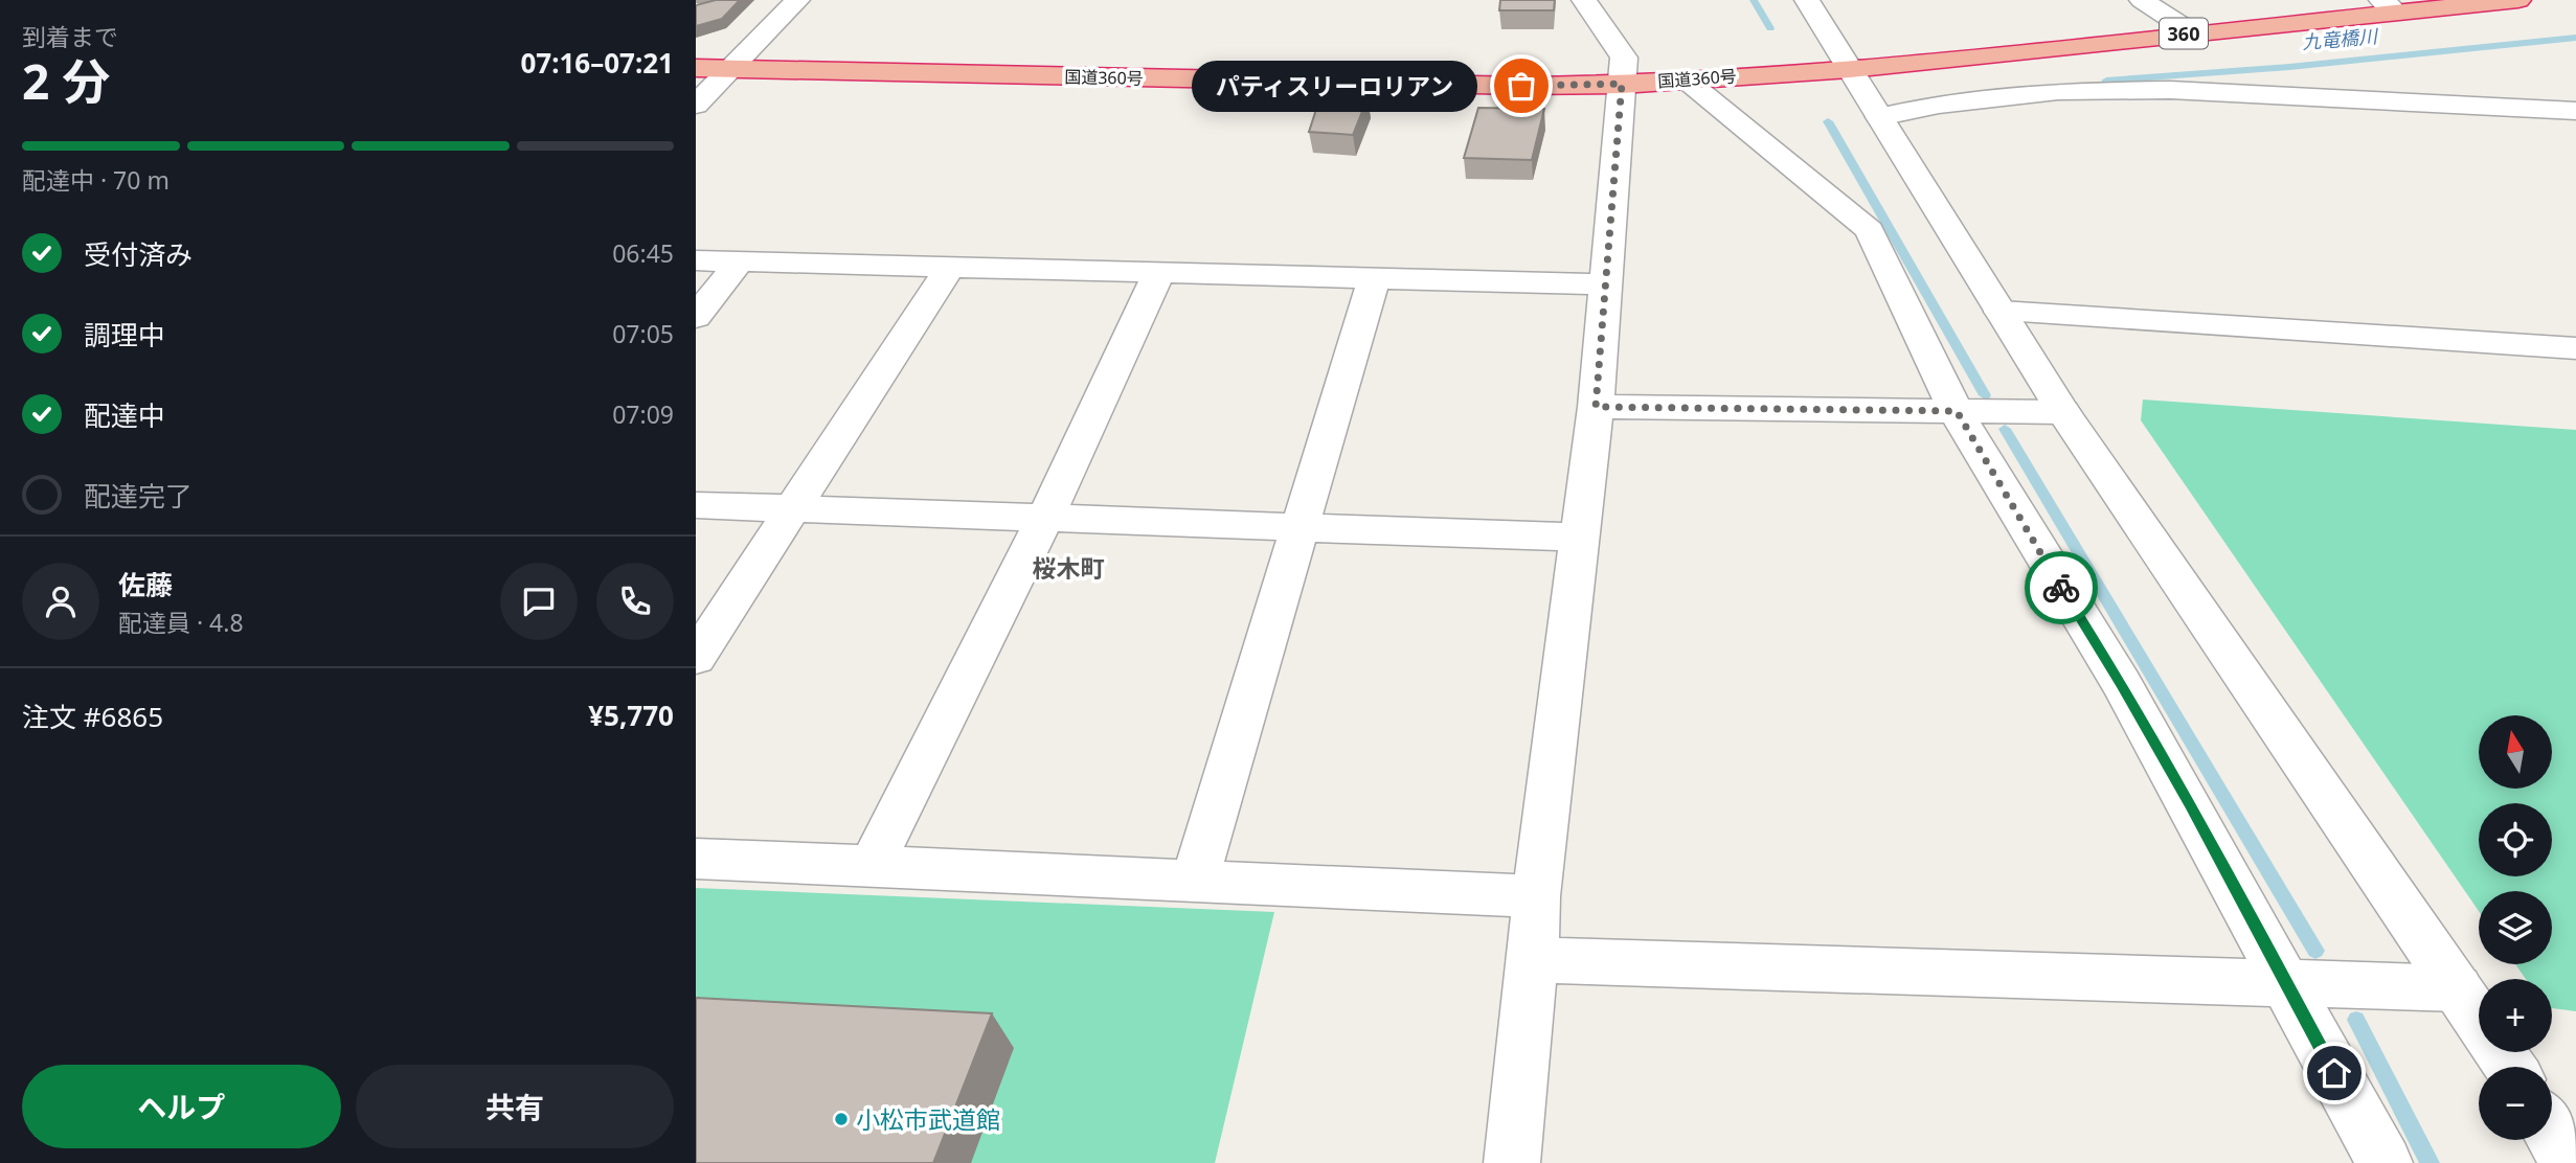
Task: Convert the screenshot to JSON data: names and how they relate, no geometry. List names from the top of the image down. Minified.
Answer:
{"streets":{"highway":["360","国道360号"]},"districts":["桜木町"],"water":["九竜橋川"],"places":["パティスリーロリアン","小松市武道館"],"north":"top","page":{"heading":["2 分","到着まで","07:16–07:21"],"panel":["佐藤","配達員 · 4.8","注文 #6865","¥5,770"],"bubble":"パティスリーロリアン","bar":"配達中 · 70 m","list":[["受付済み","06:45"],["調理中","07:05"],["配達中","07:09"],"配達完了"],"map_buttons":["+","−"],"buttons":["ヘルプ","共有"]}}
